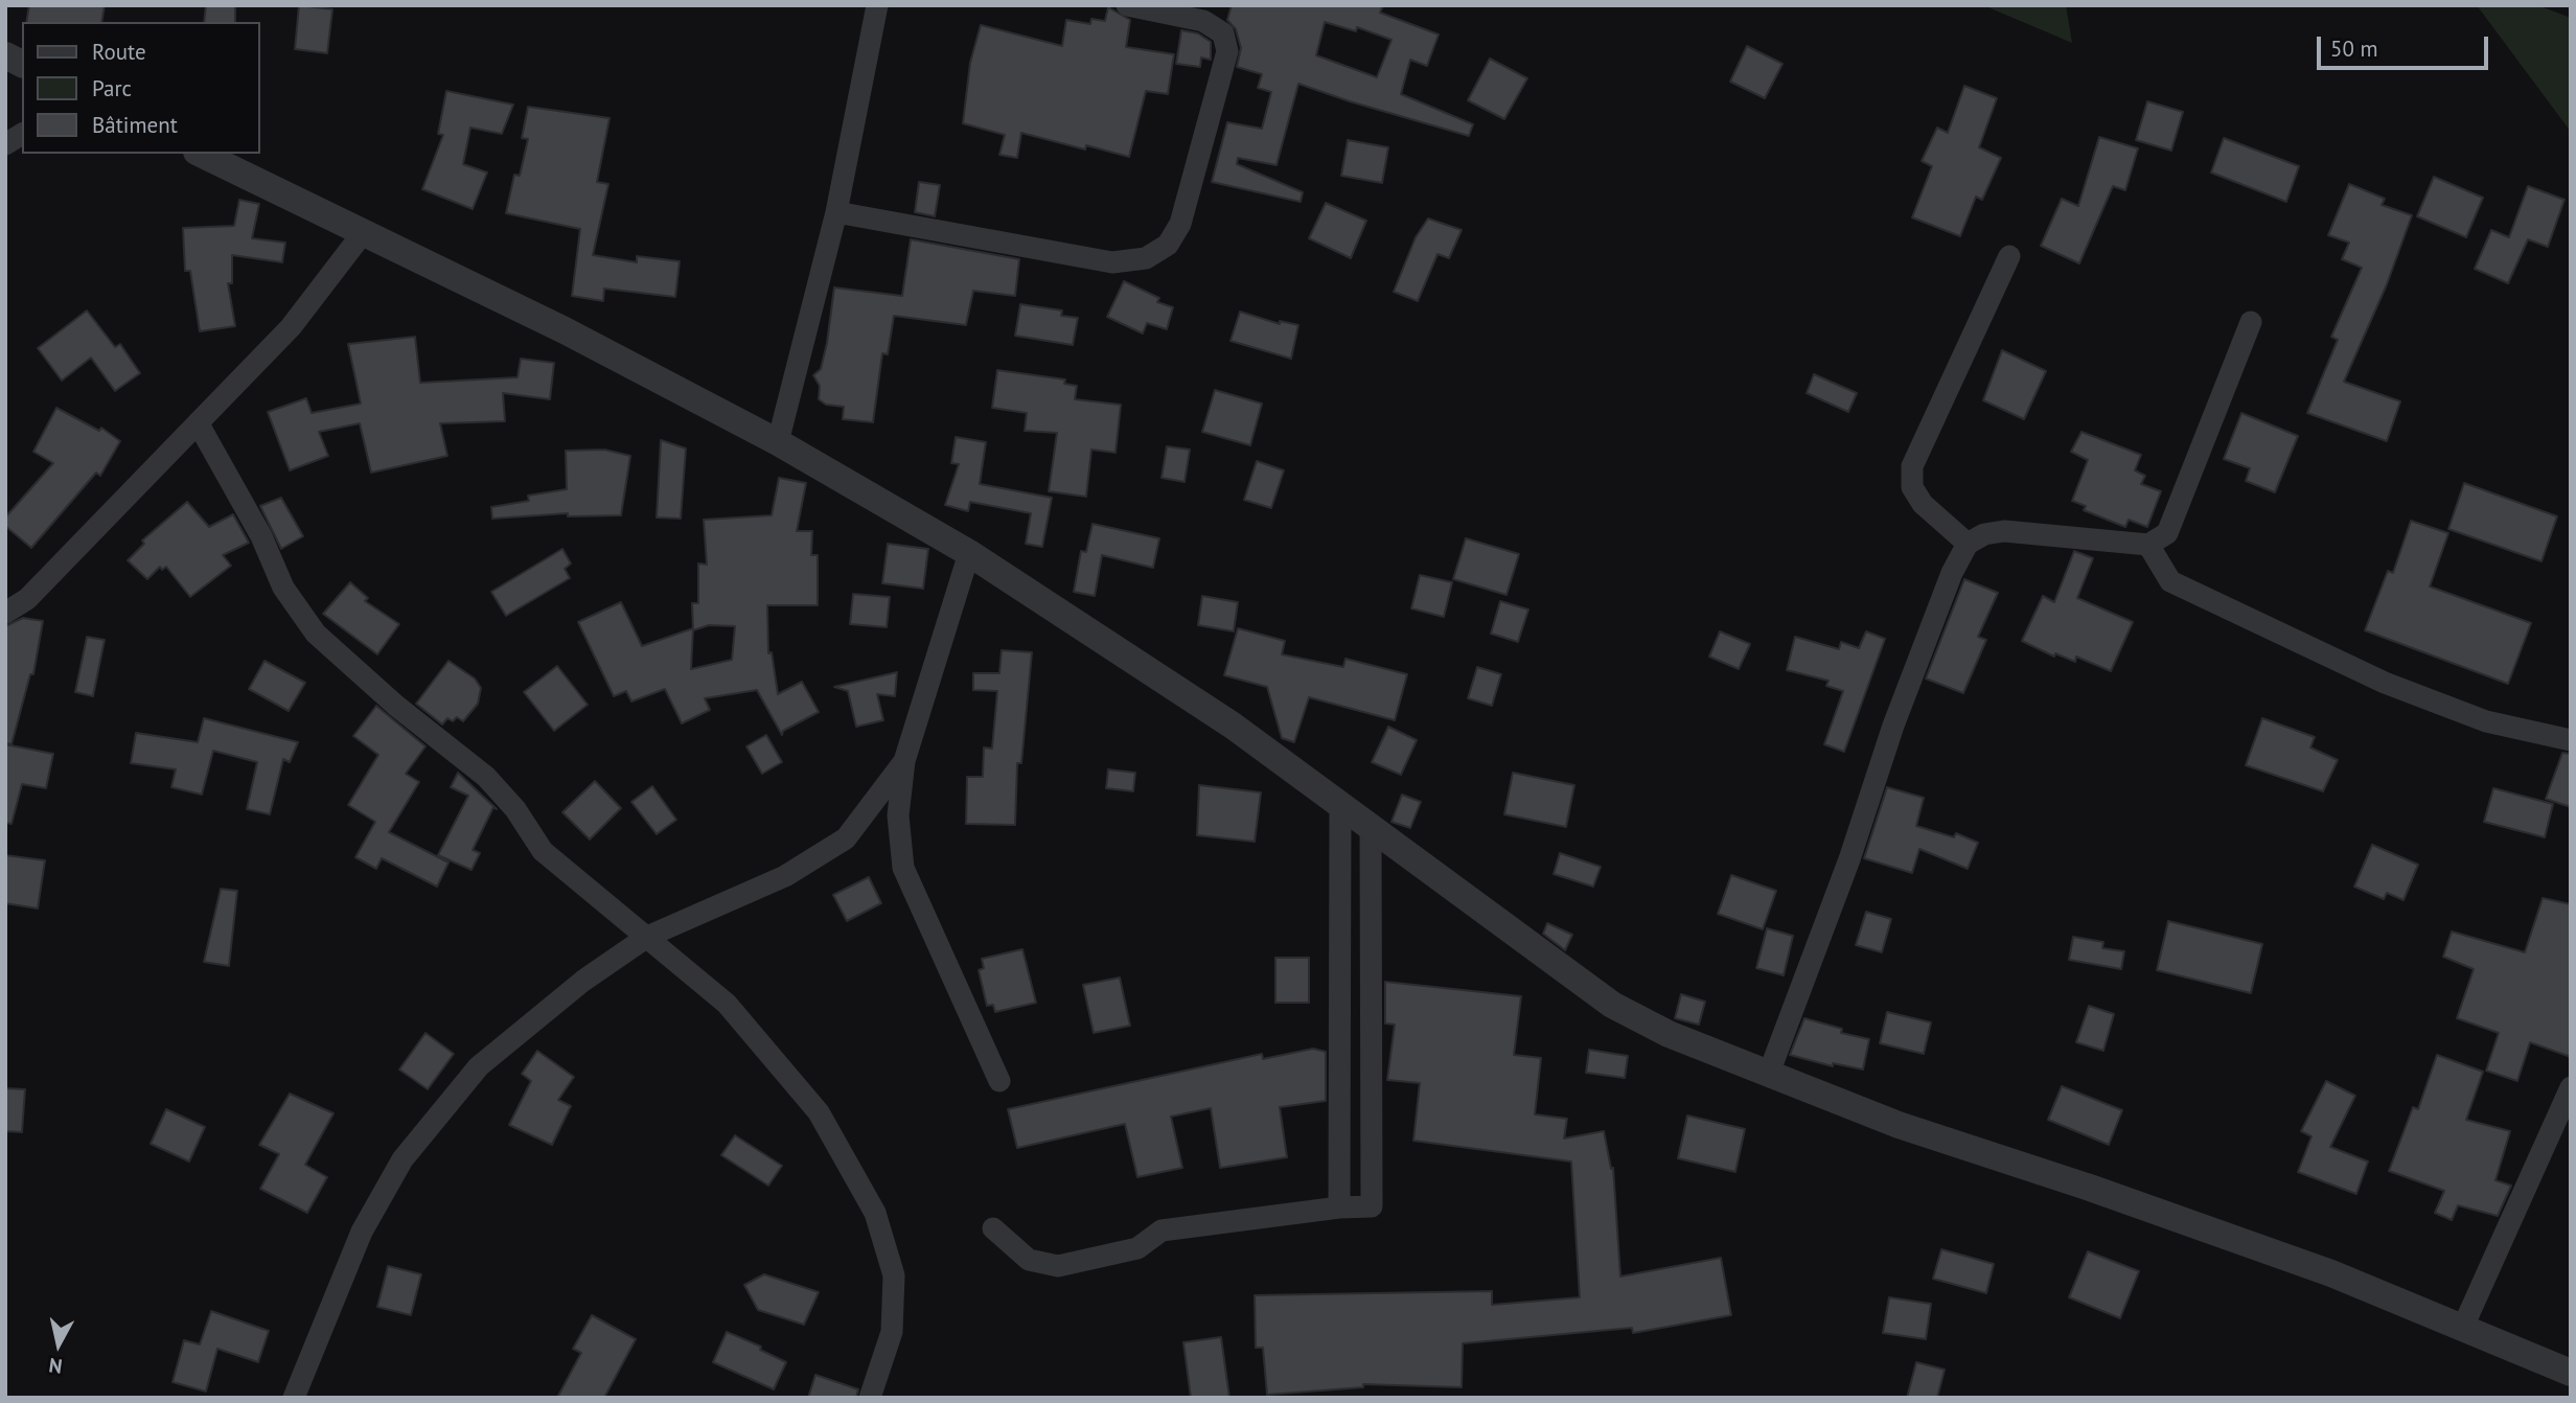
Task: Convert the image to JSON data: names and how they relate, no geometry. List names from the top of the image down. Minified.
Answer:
{"legend":["Route","Parc","Bâtiment"],"scale_bar":"50 m","north":"bottom"}
